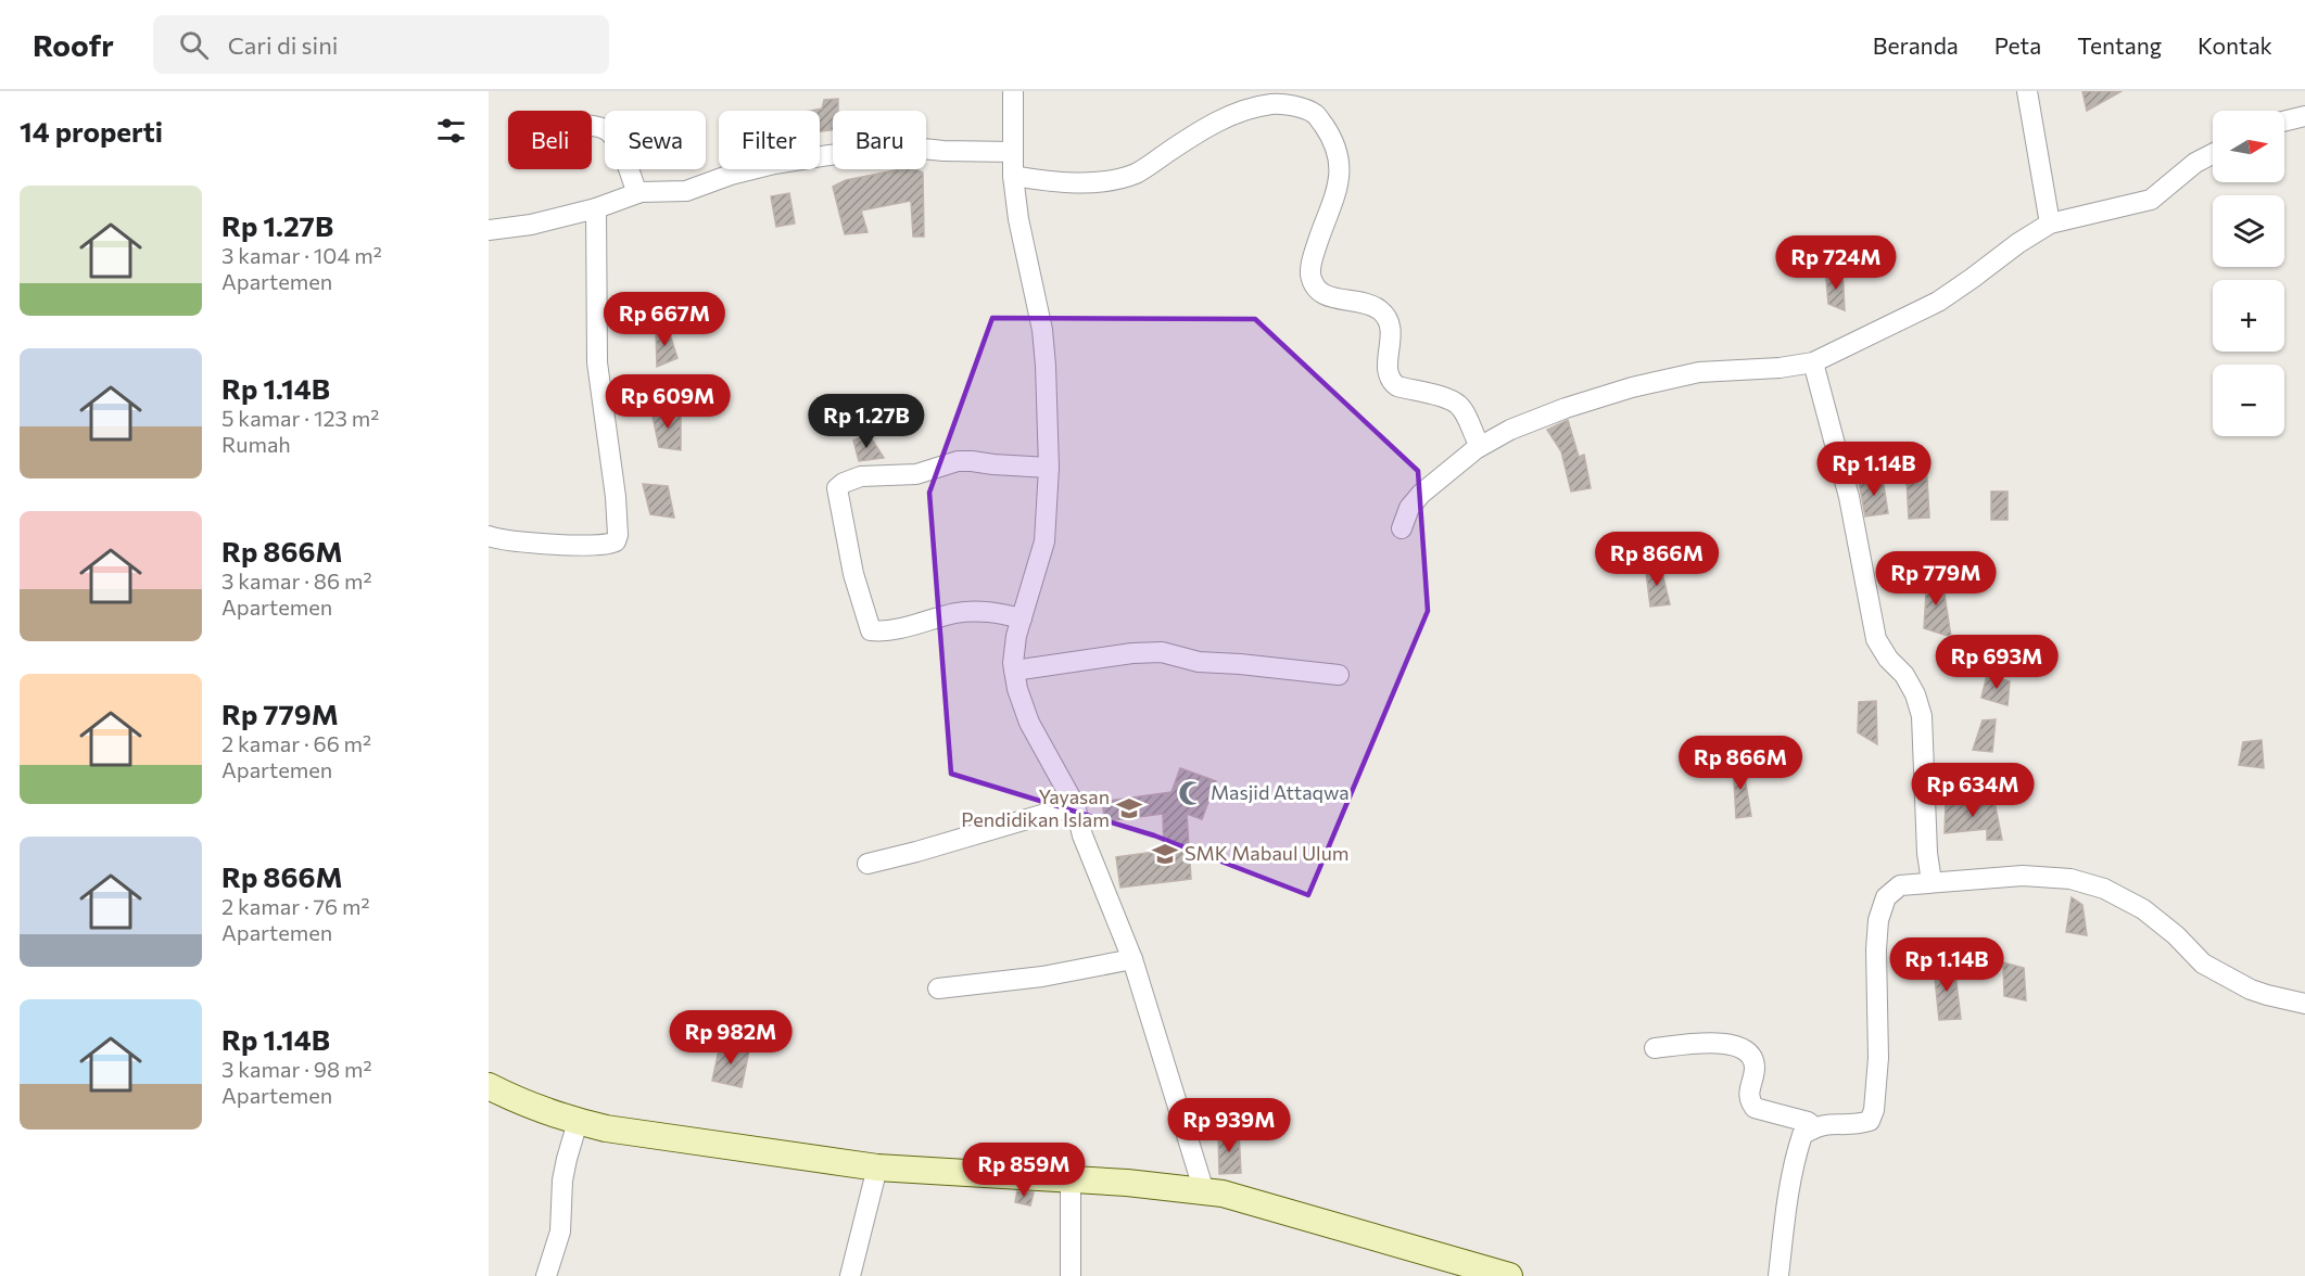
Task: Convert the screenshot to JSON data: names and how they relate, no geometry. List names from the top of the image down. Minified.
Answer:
{"places":{"mosque":["Masjid Attaqwa"],"school or university":["Yayasan Pendidikan Islam","SMK Mabaul Ulum"]},"north":"right","page":{"header":"Roofr","search":"Cari di sini","nav":["Beranda","Peta","Tentang","Kontak"],"heading":"14 properti","map_buttons":["+","−"],"chip":["Beli","Sewa","Filter","Baru"],"list":[{"name":"Rp 1.27B","note":"3 kamar · 104 m² · Apartemen"},{"name":"Rp 1.14B","note":"5 kamar · 123 m² · Rumah"},{"name":"Rp 866M","note":"3 kamar · 86 m² · Apartemen"},{"name":"Rp 779M","note":"2 kamar · 66 m² · Apartemen"},{"name":"Rp 866M","note":"2 kamar · 76 m² · Apartemen"},{"name":"Rp 1.14B","note":"3 kamar · 98 m² · Apartemen"}],"price":["Rp 724M","Rp 667M","Rp 609M","Rp 1.27B","Rp 1.14B","Rp 866M","Rp 779M","Rp 693M","Rp 866M","Rp 634M","Rp 1.14B","Rp 982M","Rp 939M","Rp 859M"]}}
